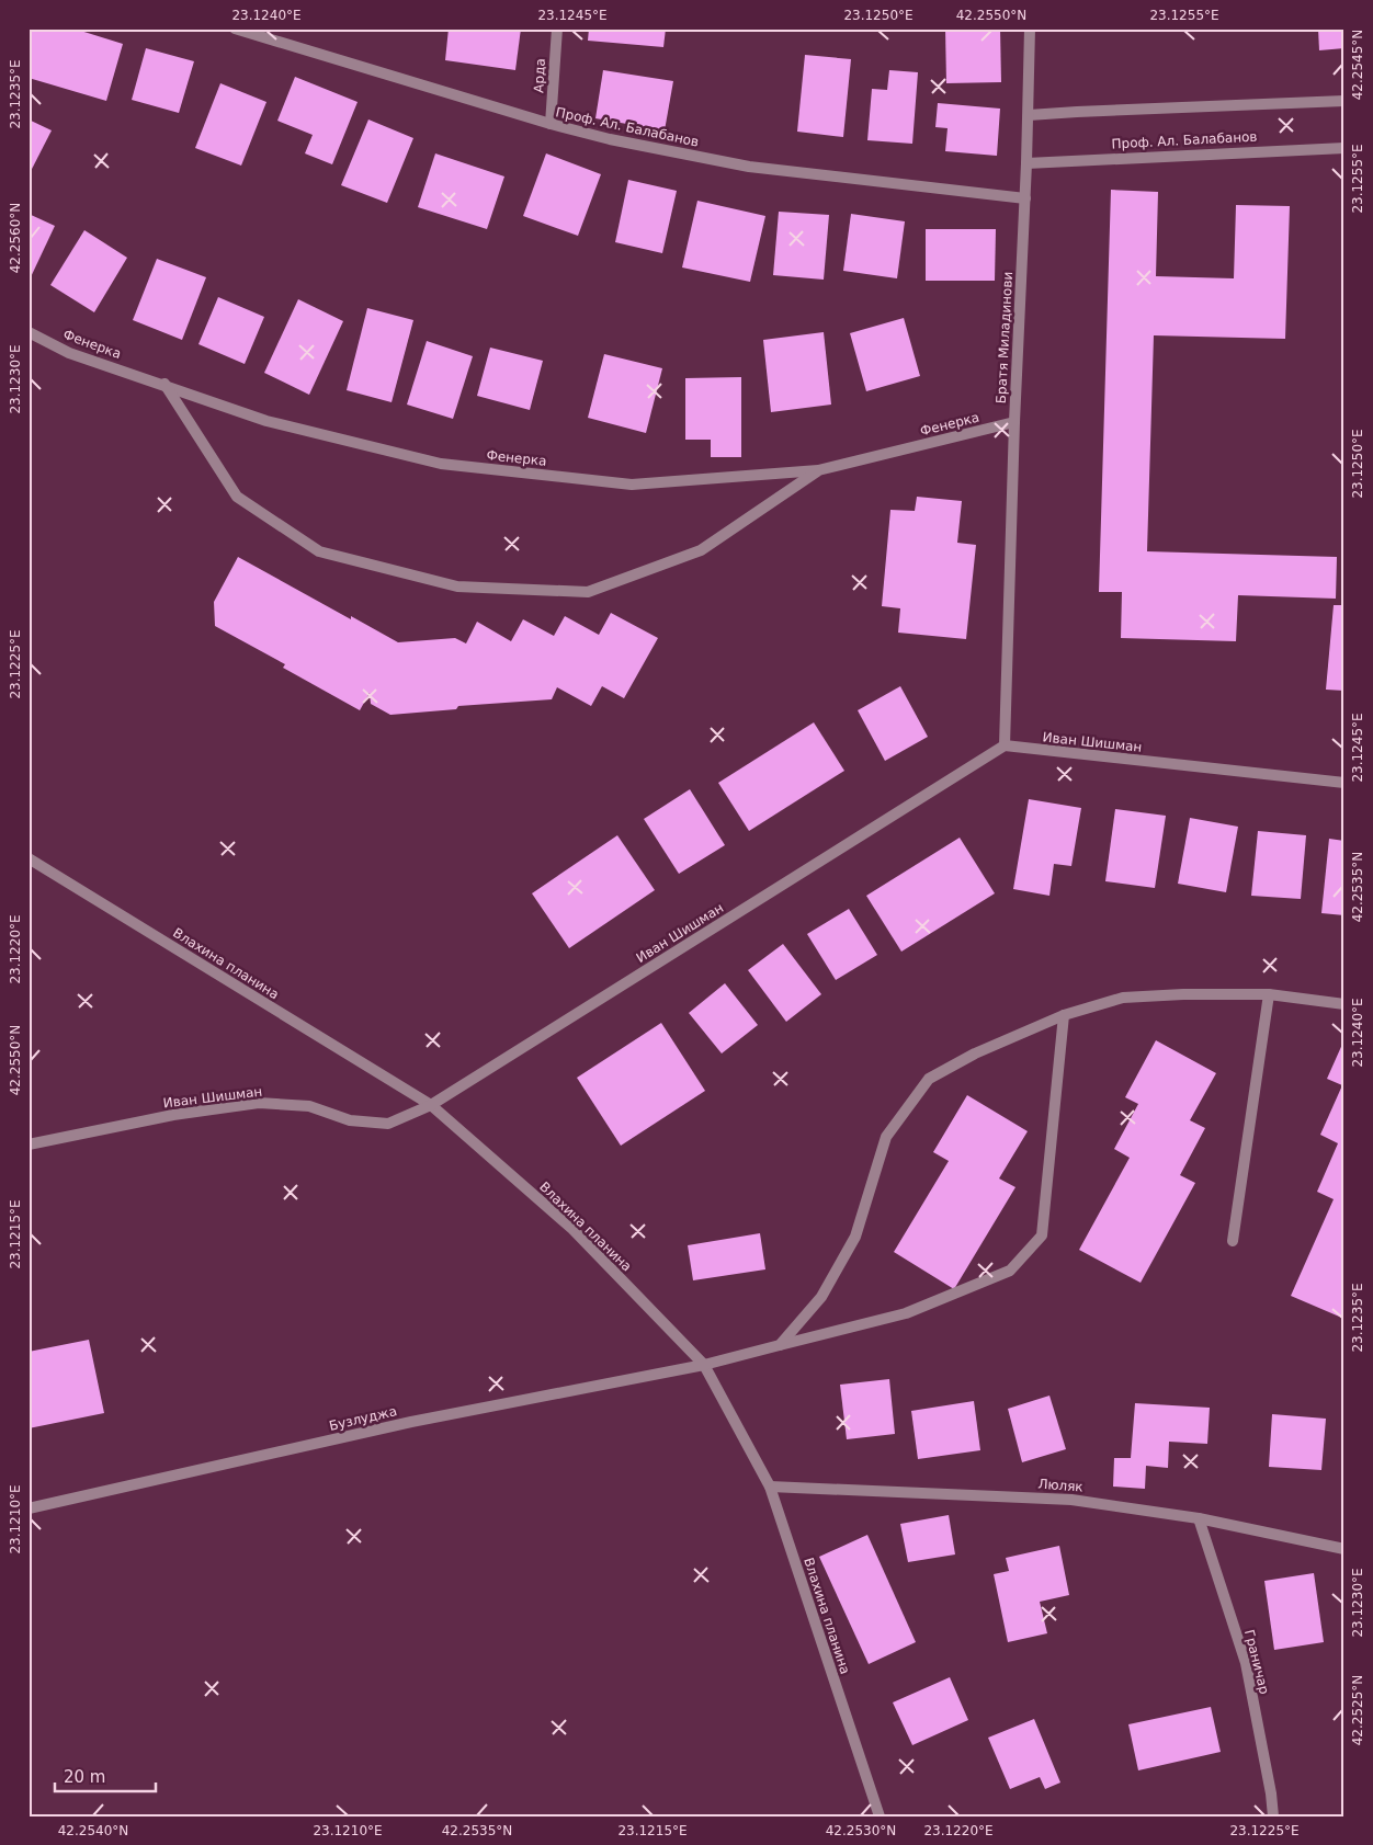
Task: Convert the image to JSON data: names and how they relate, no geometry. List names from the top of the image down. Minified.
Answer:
{"streets":{"street":["Арда","Проф. Ал. Балабанов","Братя Миладинови","Фенерка","Иван Шишман","Влахина планина","Бузлуджа","Люляк","Граничар"]},"crossings":[["Арда","Проф. Ал. Балабанов"],["Проф. Ал. Балабанов","Братя Миладинови"],["Братя Миладинови","Фенерка"],["Братя Миладинови","Иван Шишман"],["Иван Шишман","Влахина планина"],["Влахина планина","Бузлуджа"],["Влахина планина","Люляк"],["Люляк","Граничар"]],"scale_bar":"20 m","coordinates":["23.1240°E","23.1245°E","23.1250°E","42.2550°N","23.1255°E","42.2545°N","23.1235°E","42.2560°N","23.1230°E","23.1225°E","42.2535°N","23.1220°E","23.1215°E","23.1210°E","42.2525°N","42.2540°N","42.2530°N"]}
